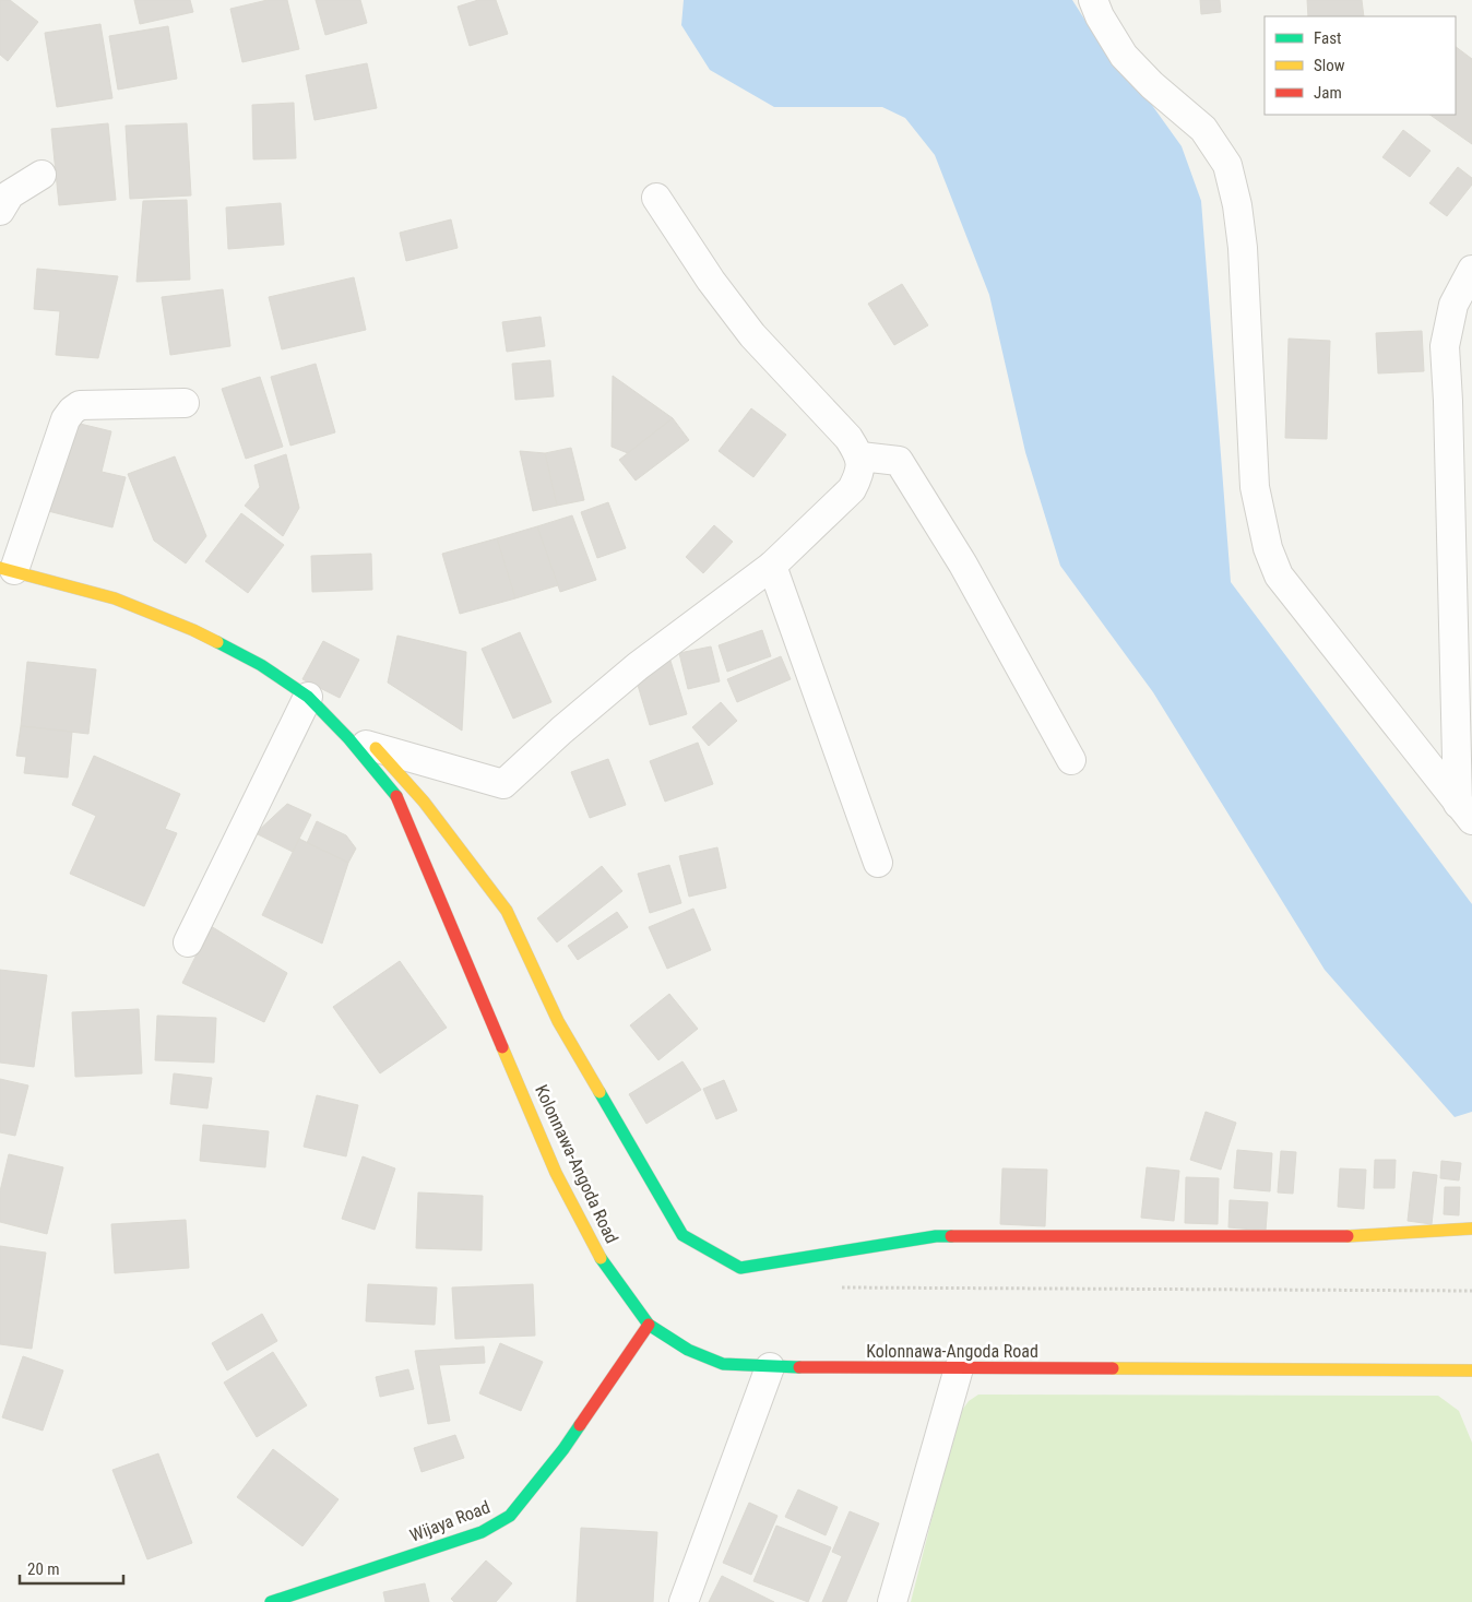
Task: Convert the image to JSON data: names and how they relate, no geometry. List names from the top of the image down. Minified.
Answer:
{"streets":{"main road":["Kolonnawa-Angoda Road","Wijaya Road"]},"crossings":[["Kolonnawa-Angoda Road","Wijaya Road"]],"legend":["Fast","Slow","Jam"],"scale_bar":"20 m"}
